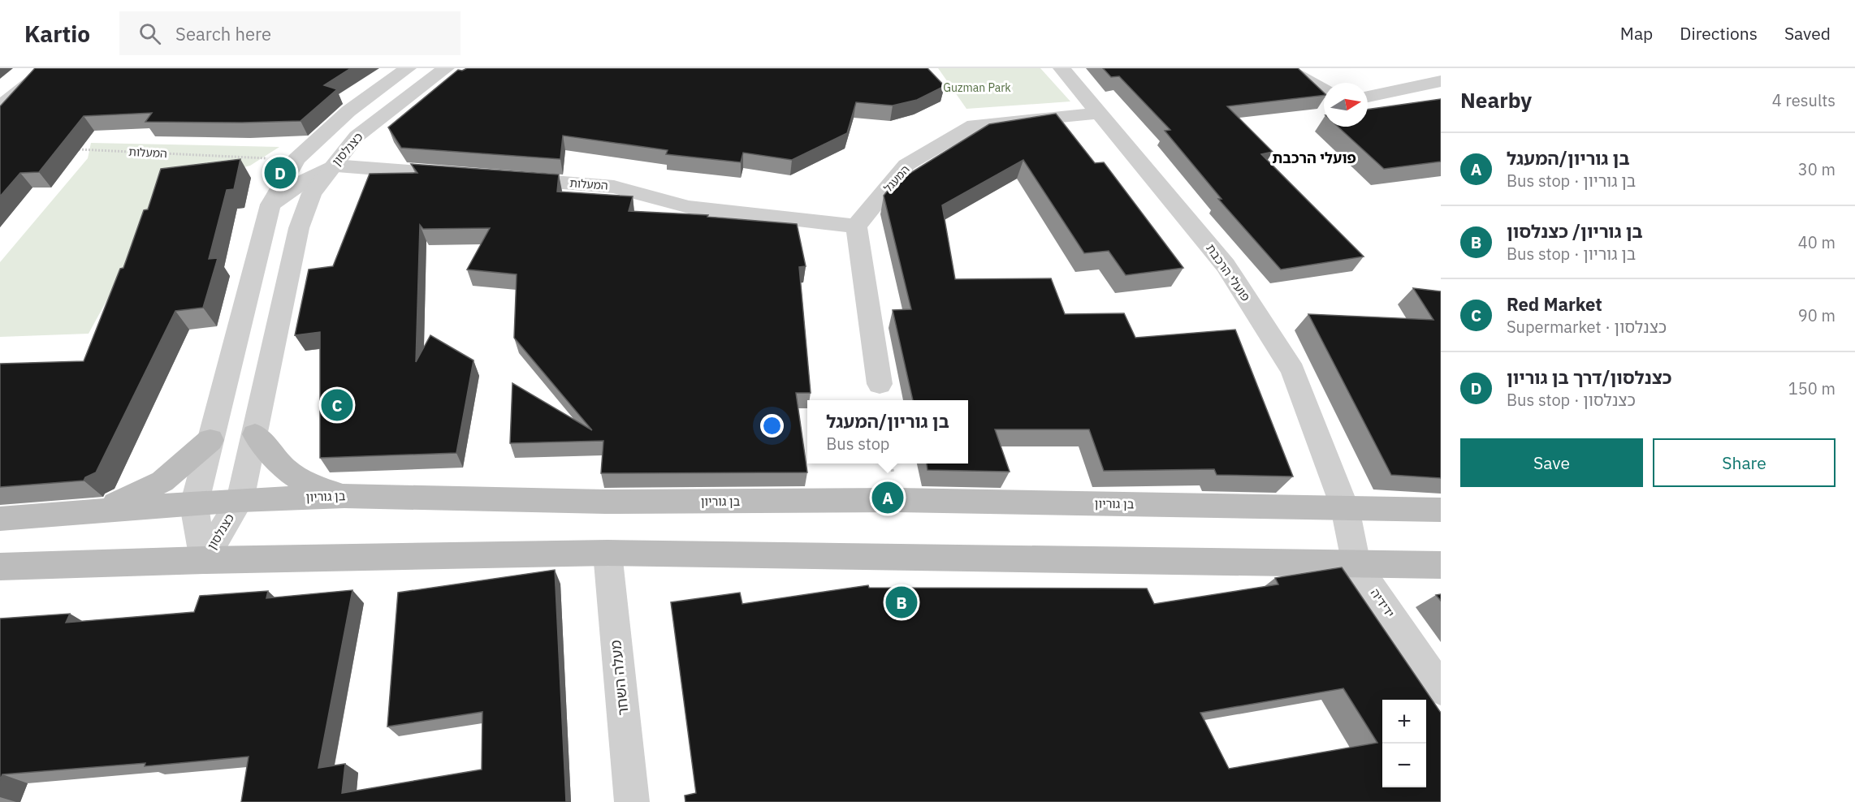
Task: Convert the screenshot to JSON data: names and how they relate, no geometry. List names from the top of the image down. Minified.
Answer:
{"streets":{"main road":["בן גוריון"],"street":["כצנלסון","המעלות","המעגל","פועלי הרכבת","ידידיה","מעלה השחר"]},"crossings":[["כצנלסון","המעלות"],["כצנלסון","בן גוריון"],["המעלות","המעגל"],["המעגל","פועלי הרכבת"],["פועלי הרכבת","בן גוריון"],["פועלי הרכבת","ידידיה"],["בן גוריון","ידידיה"]],"districts":["פועלי הרכבת"],"parks":["Guzman Park"],"north":"right","page":{"header":"Kartio","search":"Search here","nav":["Map","Directions","Saved"],"heading":["Nearby","4 results"],"list":[{"mark":"A","name":"בן גוריון/המעגל","note":"Bus stop · בן גוריון","value":"30 m"},{"mark":"B","name":"בן גוריון/ כצנלסון","note":"Bus stop · בן גוריון","value":"40 m"},{"mark":"C","name":"Red Market","note":"Supermarket · כצנלסון","value":"90 m"},{"mark":"D","name":"כצנלסון/דרך בן גוריון","note":"Bus stop · כצנלסון","value":"150 m"}],"pins":["D","C","A","B"],"popup":["בן גוריון/המעגל","Bus stop"],"buttons":["Save","Share"],"map_buttons":["+","−"]}}
